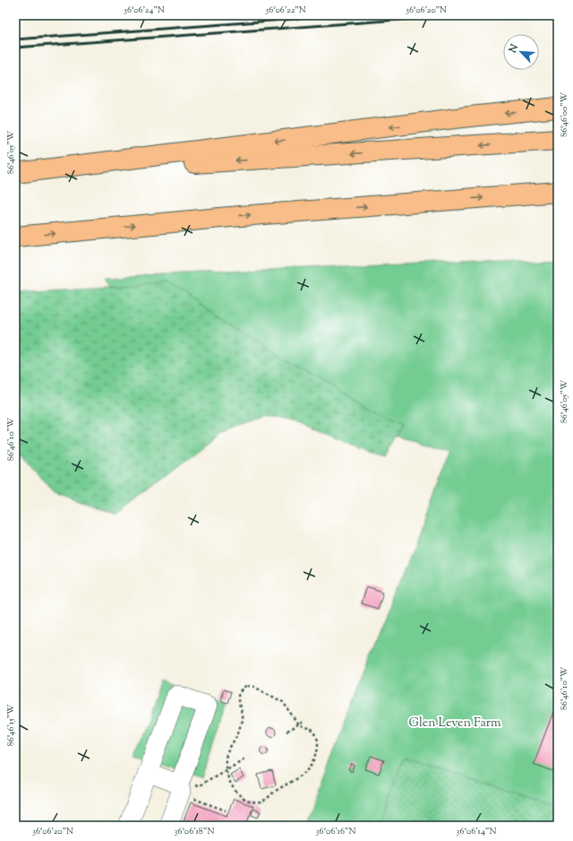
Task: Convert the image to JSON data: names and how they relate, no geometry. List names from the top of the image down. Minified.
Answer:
{"parks":["Glen Leven Farm"],"north":"top left","coordinates":["36°06'24\"N","36°06'22\"N","36°06'20\"N","86°46'00\"W","86°46'05\"W","86°46'10\"W","86°46'15\"W","36°06'18\"N","36°06'16\"N","36°06'14\"N"]}
